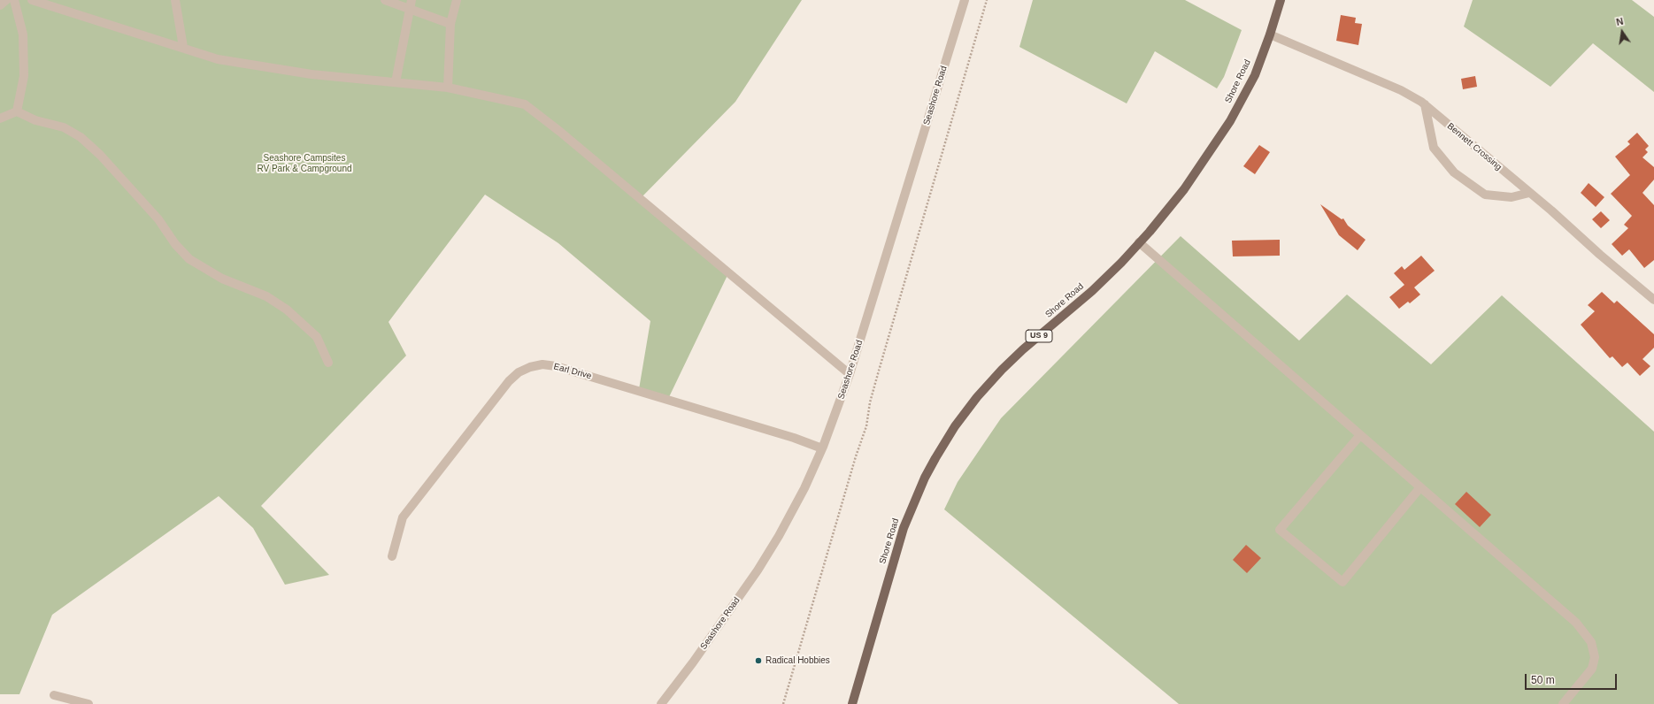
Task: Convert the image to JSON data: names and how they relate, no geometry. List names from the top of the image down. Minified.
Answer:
{"streets":{"main road":["Shore Road","US 9"],"street":["Seashore Road","Bennett Crossing","Earl Drive"]},"crossings":[["Shore Road","Bennett Crossing"],["Seashore Road","Earl Drive"]],"parks":["Seashore Campsites RV Park & Campground"],"places":["Radical Hobbies"],"scale_bar":"50 m","north":"top"}
